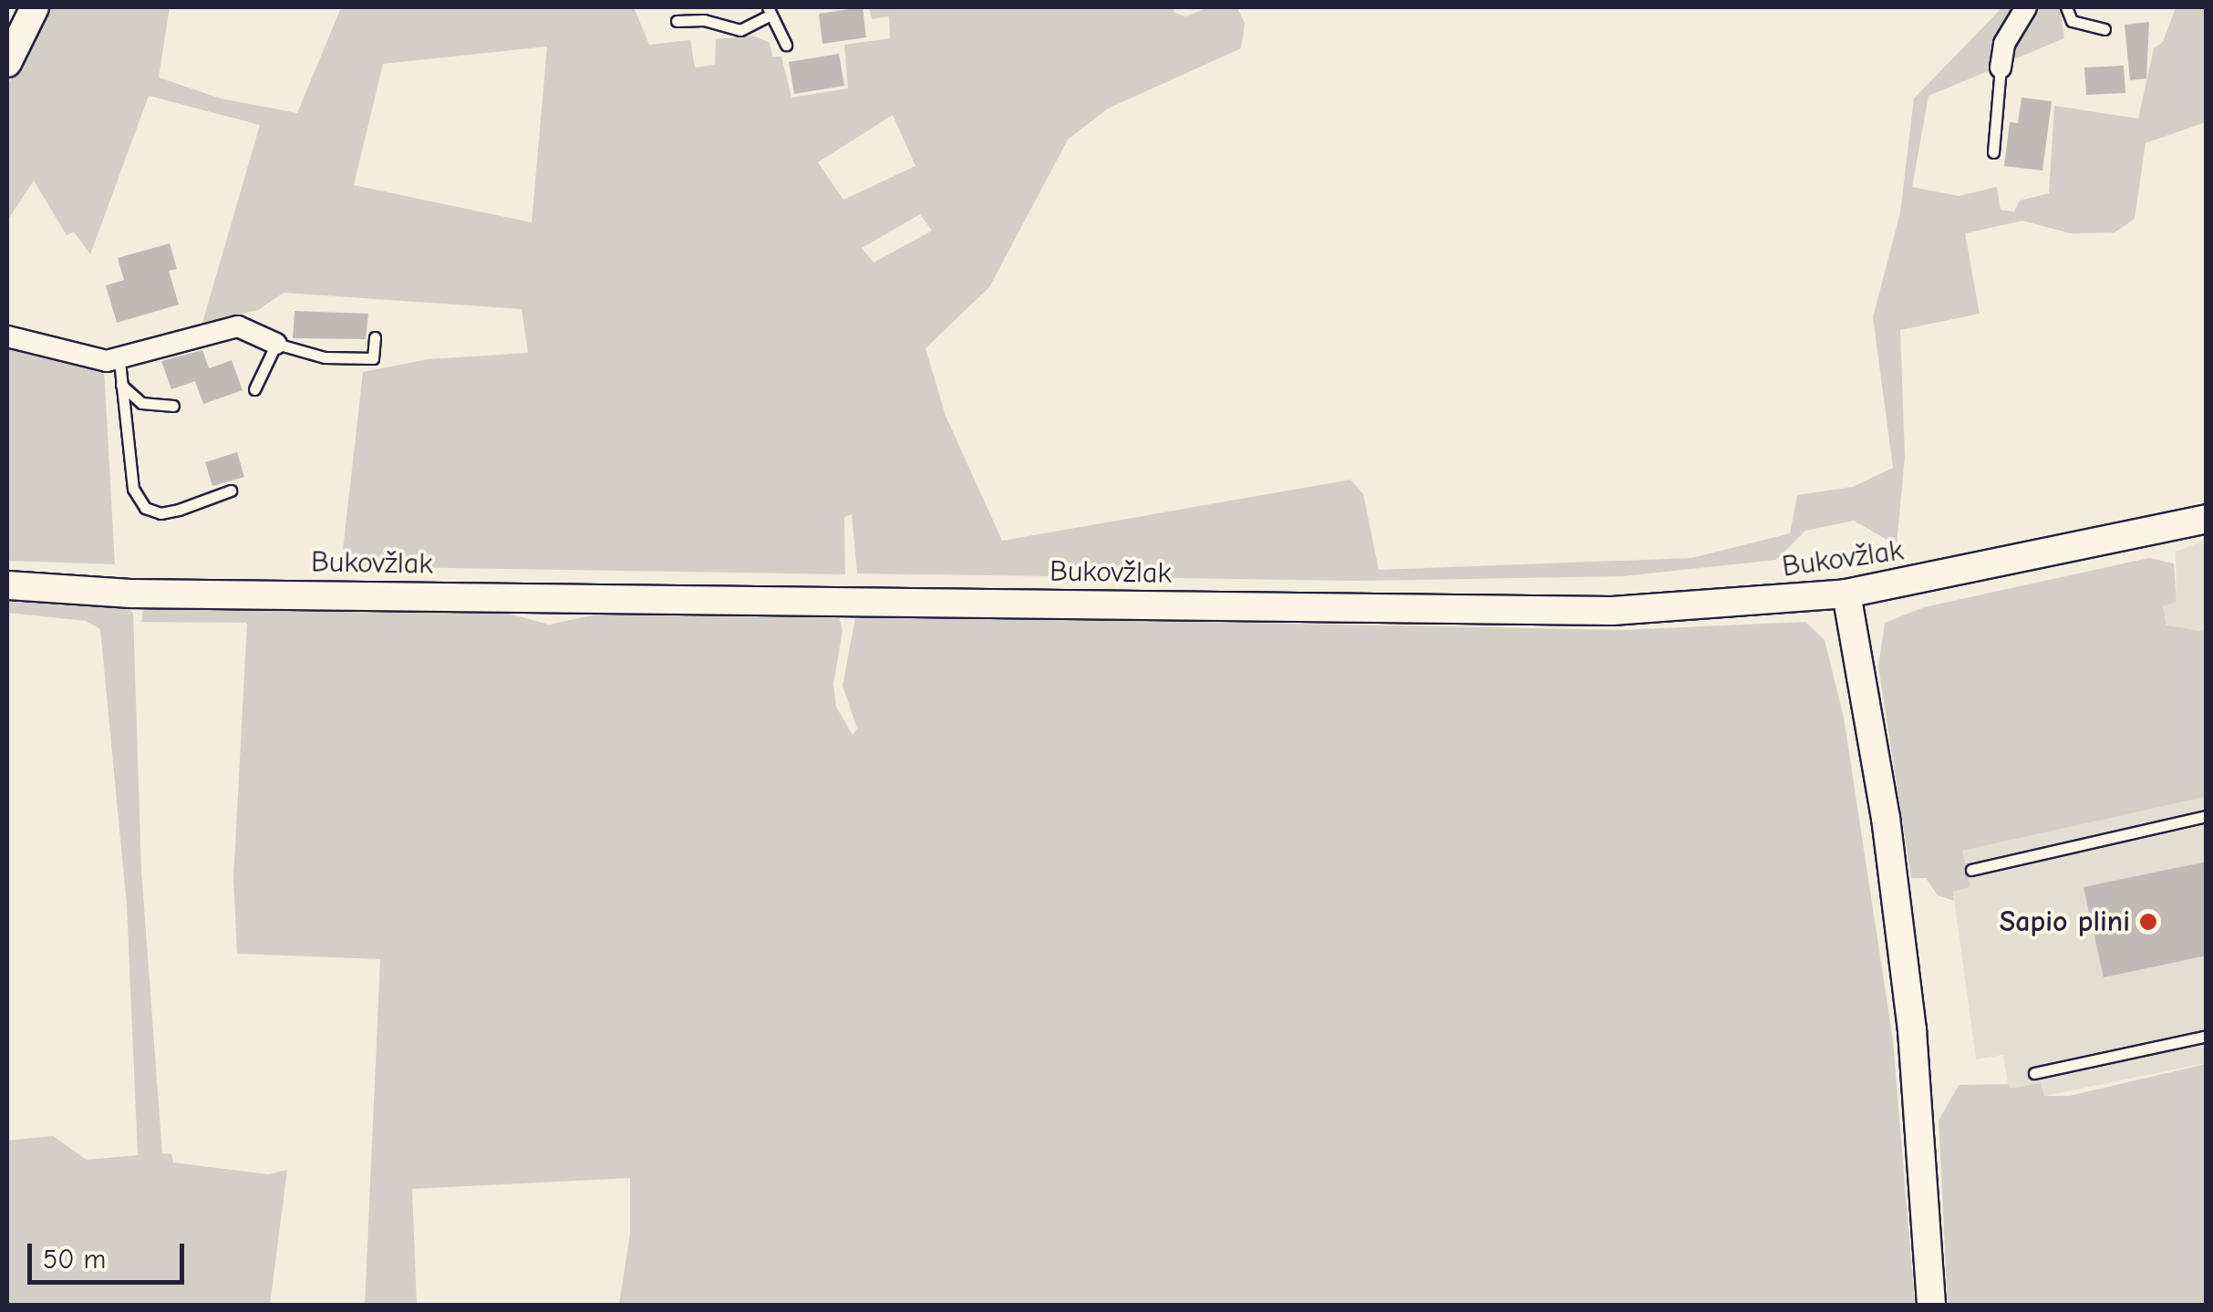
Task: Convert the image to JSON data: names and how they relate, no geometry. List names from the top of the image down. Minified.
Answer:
{"streets":{"main road":["Bukovžlak"]},"places":["Sapio plini"],"scale_bar":"50 m"}
